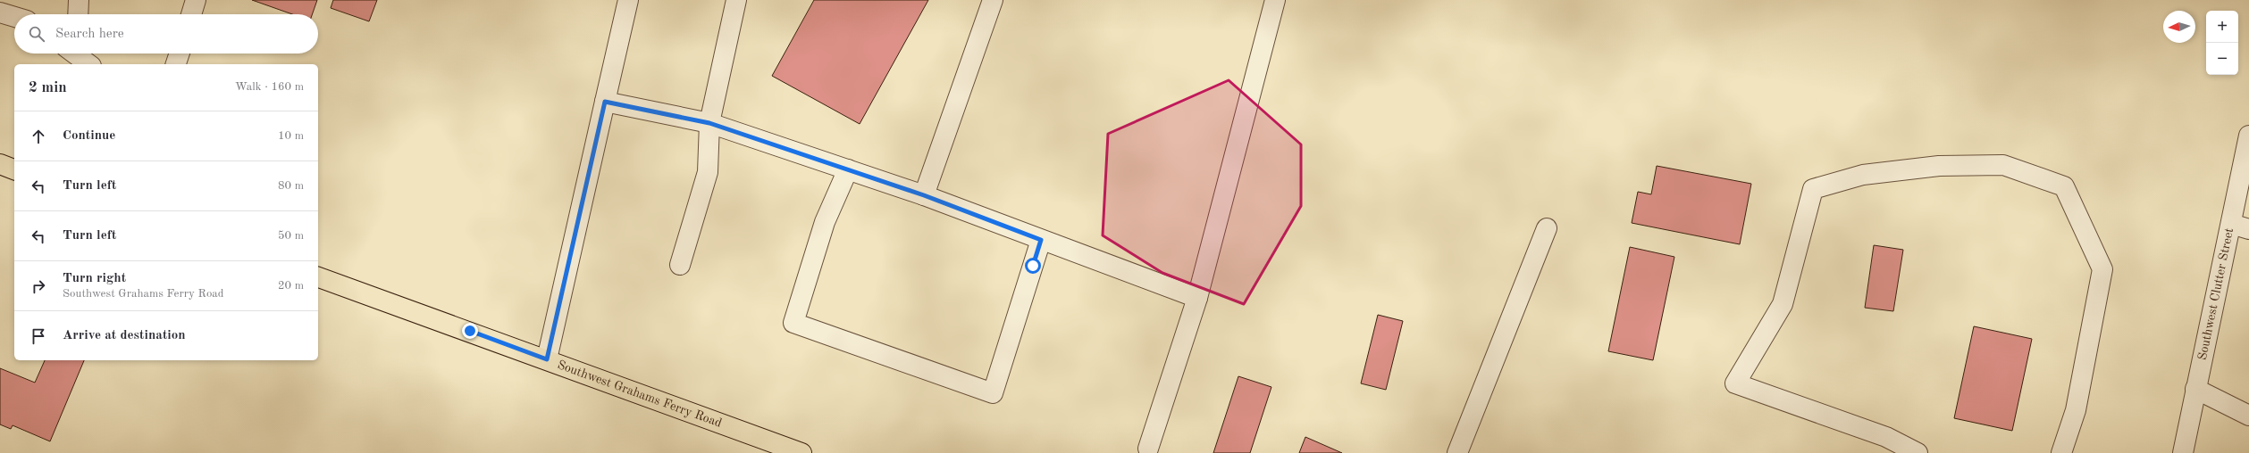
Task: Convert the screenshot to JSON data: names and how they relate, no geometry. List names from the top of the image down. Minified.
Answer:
{"streets":{"main road":["Southwest Grahams Ferry Road"],"street":["Southwest Clutter Street"]},"north":"left","page":{"map_buttons":["+","−"],"search":"Search here","heading":["2 min","Walk · 160 m"],"list":[["Continue","10 m"],["Turn left","80 m"],["Turn left","50 m"],["Turn right","Southwest Grahams Ferry Road","20 m"],"Arrive at destination"]}}
